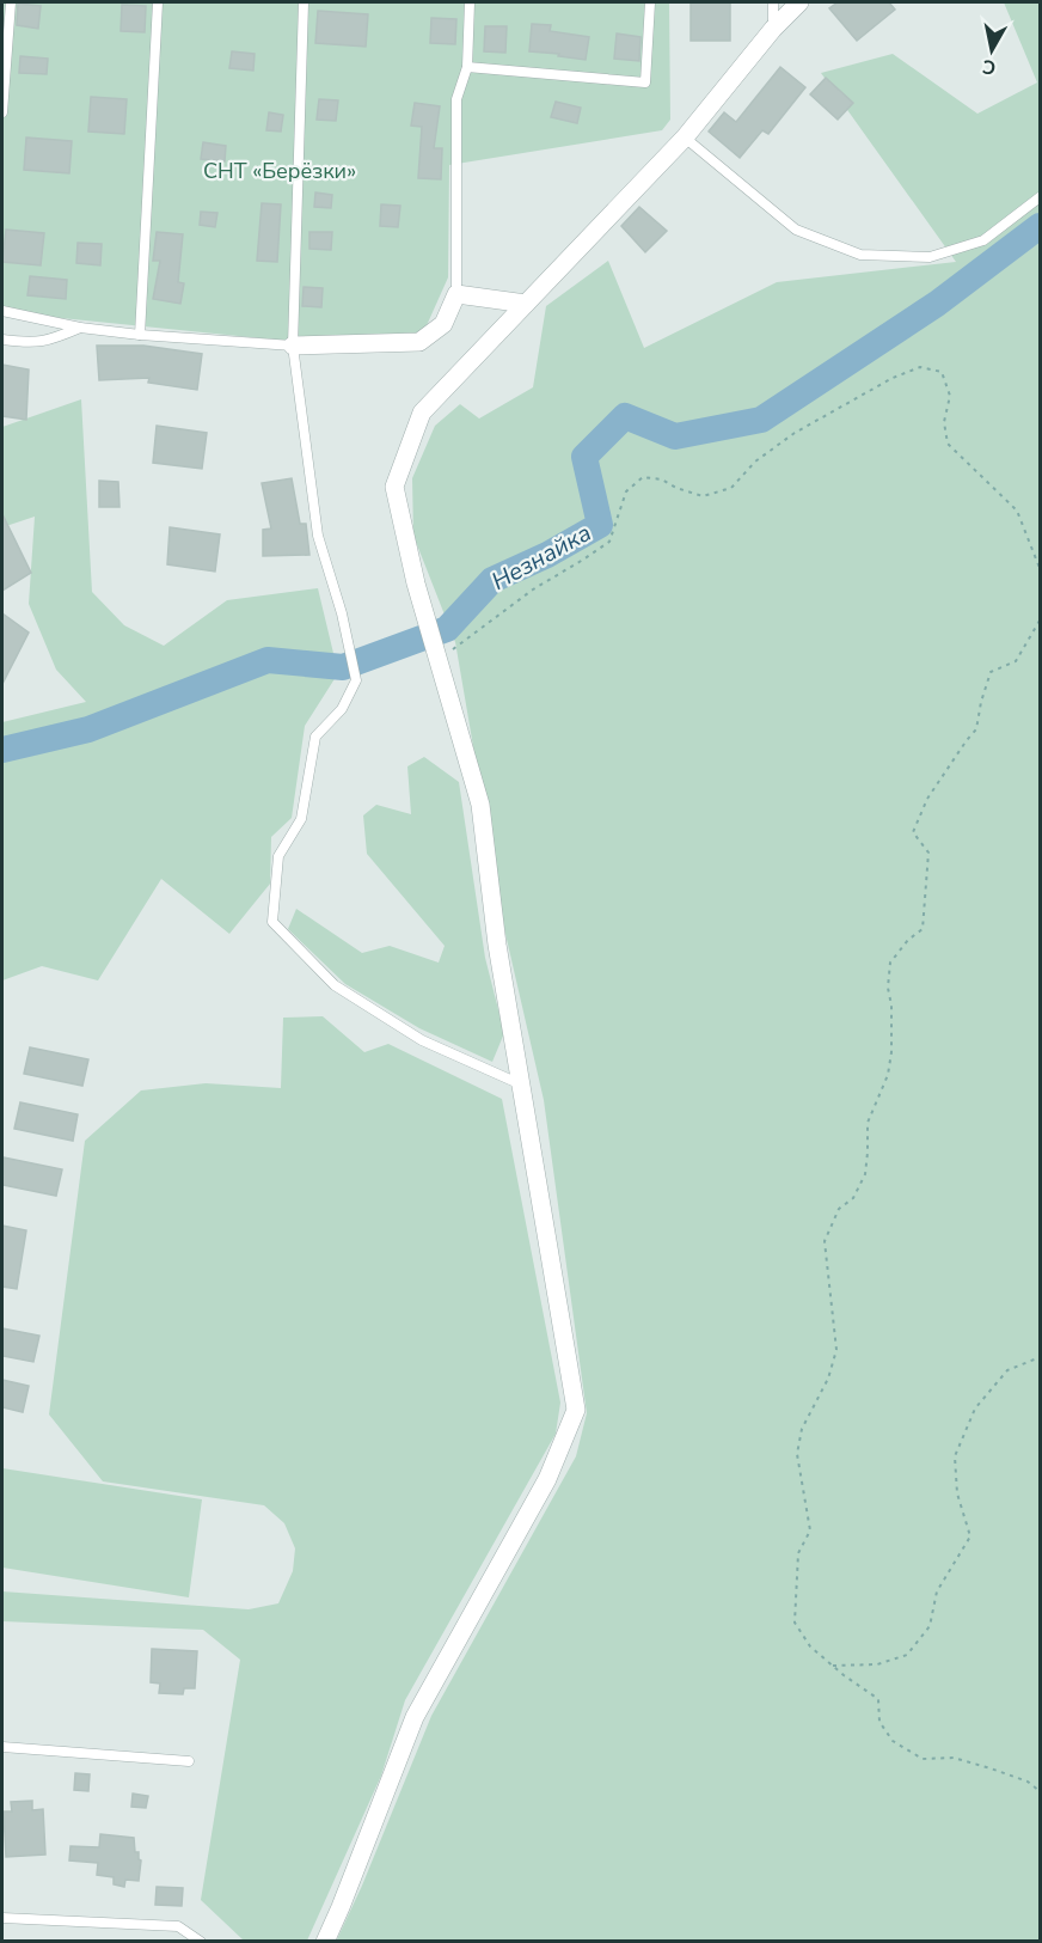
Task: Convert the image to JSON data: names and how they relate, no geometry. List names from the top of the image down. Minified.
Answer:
{"water":["Незнайка"],"parks":["СНТ «Берёзки»"],"north":"bottom"}
